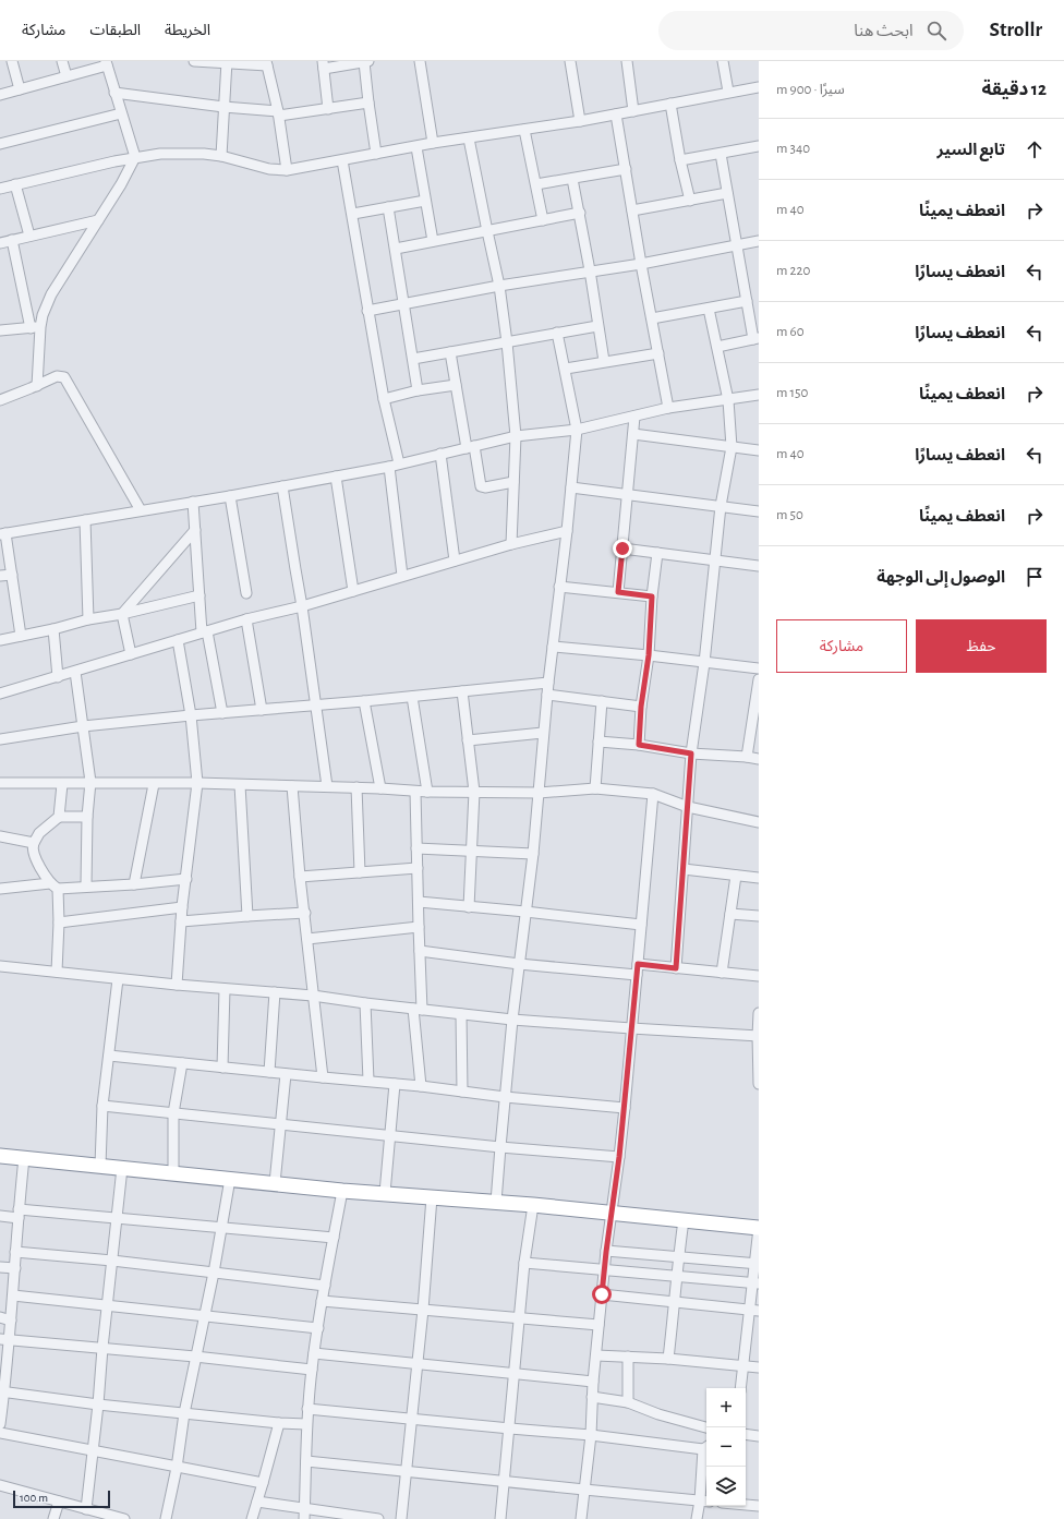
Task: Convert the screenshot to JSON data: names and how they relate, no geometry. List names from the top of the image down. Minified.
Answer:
{"scale_bar":"100 m","page":{"header":"Strollr","search":"ابحث هنا","nav":["الخريطة","الطبقات","مشاركة"],"heading":["12 دقيقة","سيرًا · 900 m"],"list":[["تابع السير","340 m"],["انعطف يمينًا","40 m"],["انعطف يسارًا","220 m"],["انعطف يسارًا","60 m"],["انعطف يمينًا","150 m"],["انعطف يسارًا","40 m"],["انعطف يمينًا","50 m"],"الوصول إلى الوجهة"],"buttons":["حفظ","مشاركة"],"map_buttons":["+","−"],"scale":"100 m"}}
